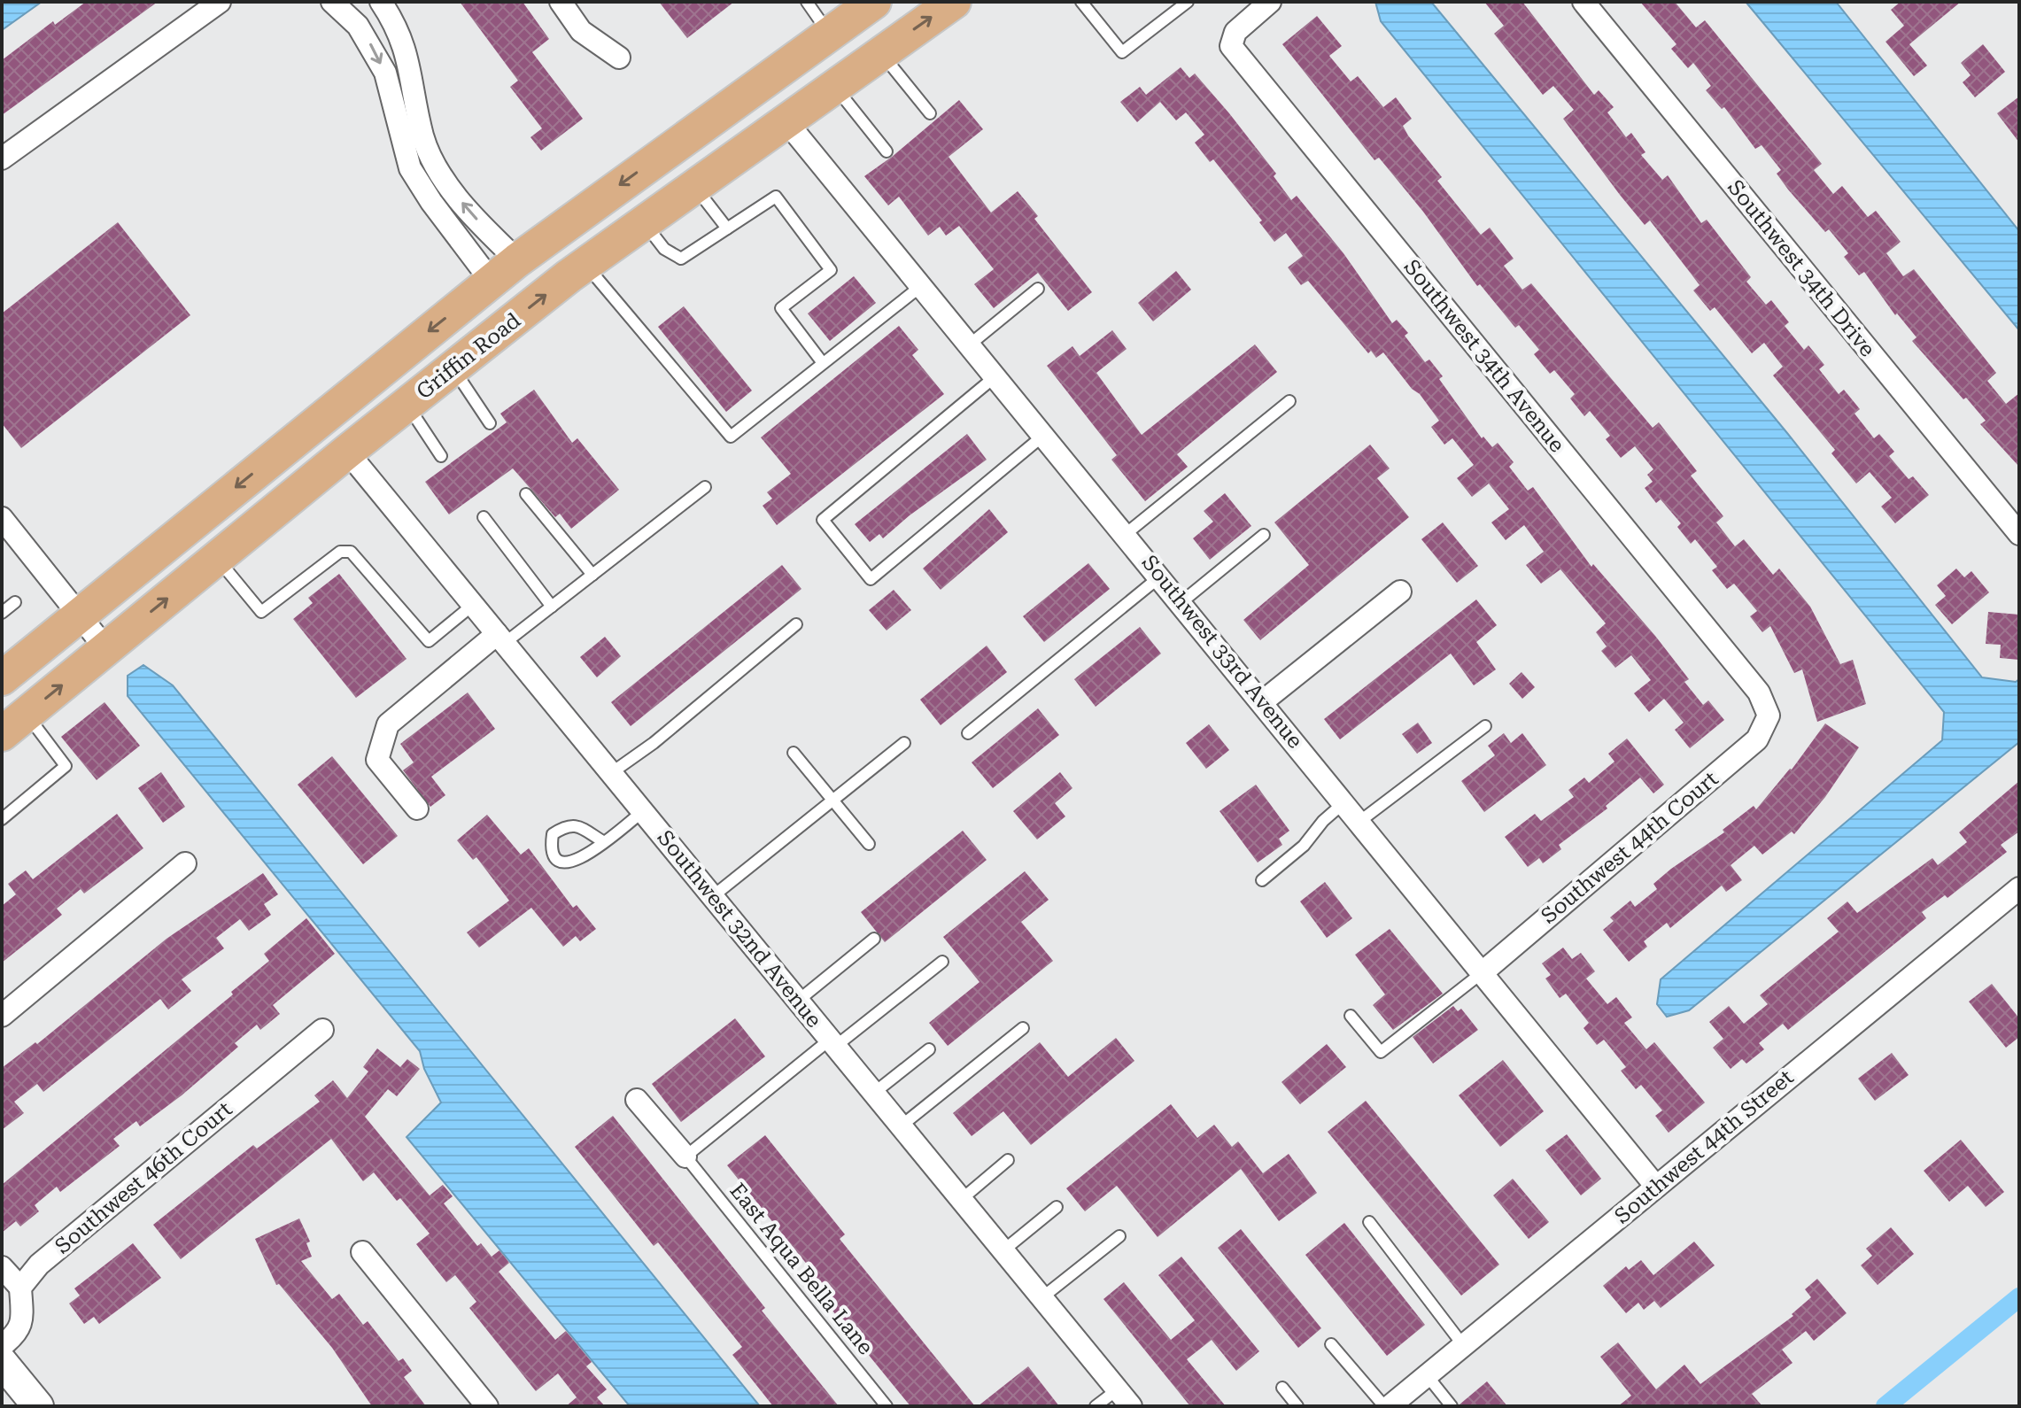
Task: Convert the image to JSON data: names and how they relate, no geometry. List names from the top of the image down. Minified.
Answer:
{"streets":{"main road":["Griffin Road"],"street":["Southwest 34th Drive","Southwest 34th Avenue","Southwest 33rd Avenue","Southwest 44th Court","Southwest 32nd Avenue","Southwest 44th Street","Southwest 46th Court"],"lane":["East Aqua Bella Lane"]},"crossings":[["Griffin Road","Southwest 33rd Avenue"],["Griffin Road","Southwest 32nd Avenue"],["Southwest 34th Avenue","Southwest 44th Court"],["Southwest 33rd Avenue","Southwest 44th Court"],["Southwest 33rd Avenue","Southwest 44th Street"]]}
